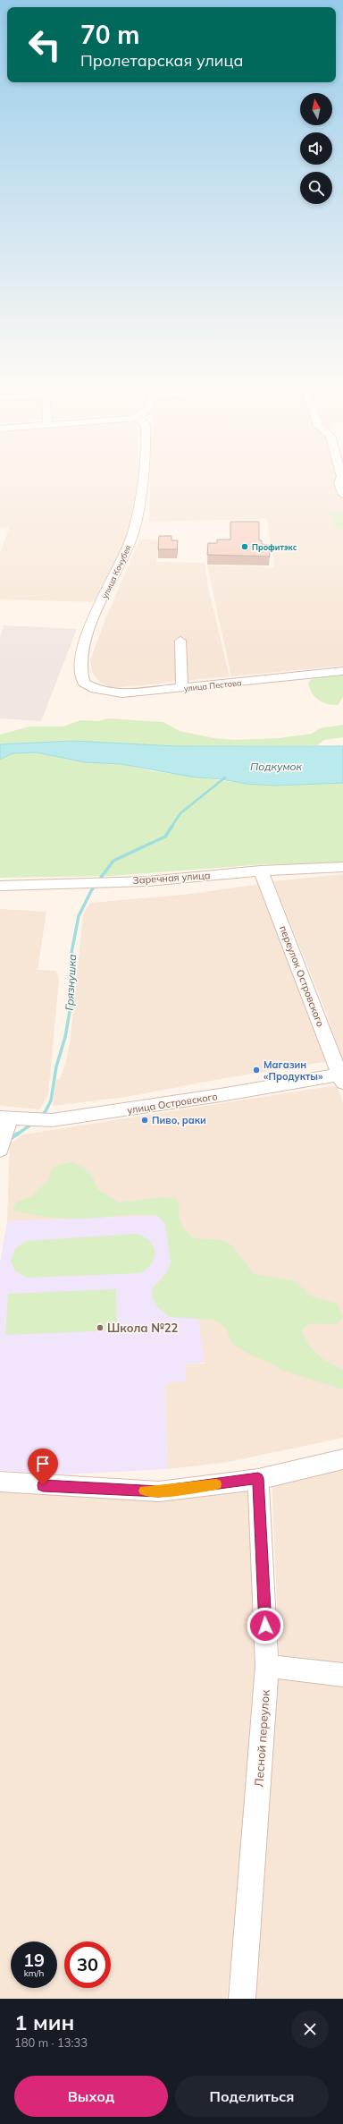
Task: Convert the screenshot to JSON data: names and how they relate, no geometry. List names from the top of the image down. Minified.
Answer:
{"streets":{"street":["улица Кочубея","улица Пестова","Заречная улица","переулок Островского","улица Островского","Лесной переулок"]},"crossings":[["улица Кочубея","улица Пестова"],["Заречная улица","переулок Островского"],["переулок Островского","улица Островского"]],"water":["Подкумок","Грязнушка"],"places":["Профитэкс","Магазин «Продукты»","Пиво, раки","Школа №22"],"north":"top","page":{"turn":["70 m","Пролетарская улица"],"speed":"19 km/h","limit":"30","heading":["1 мин","180 m · 13:33"],"buttons":["Выход","Поделиться"]}}
